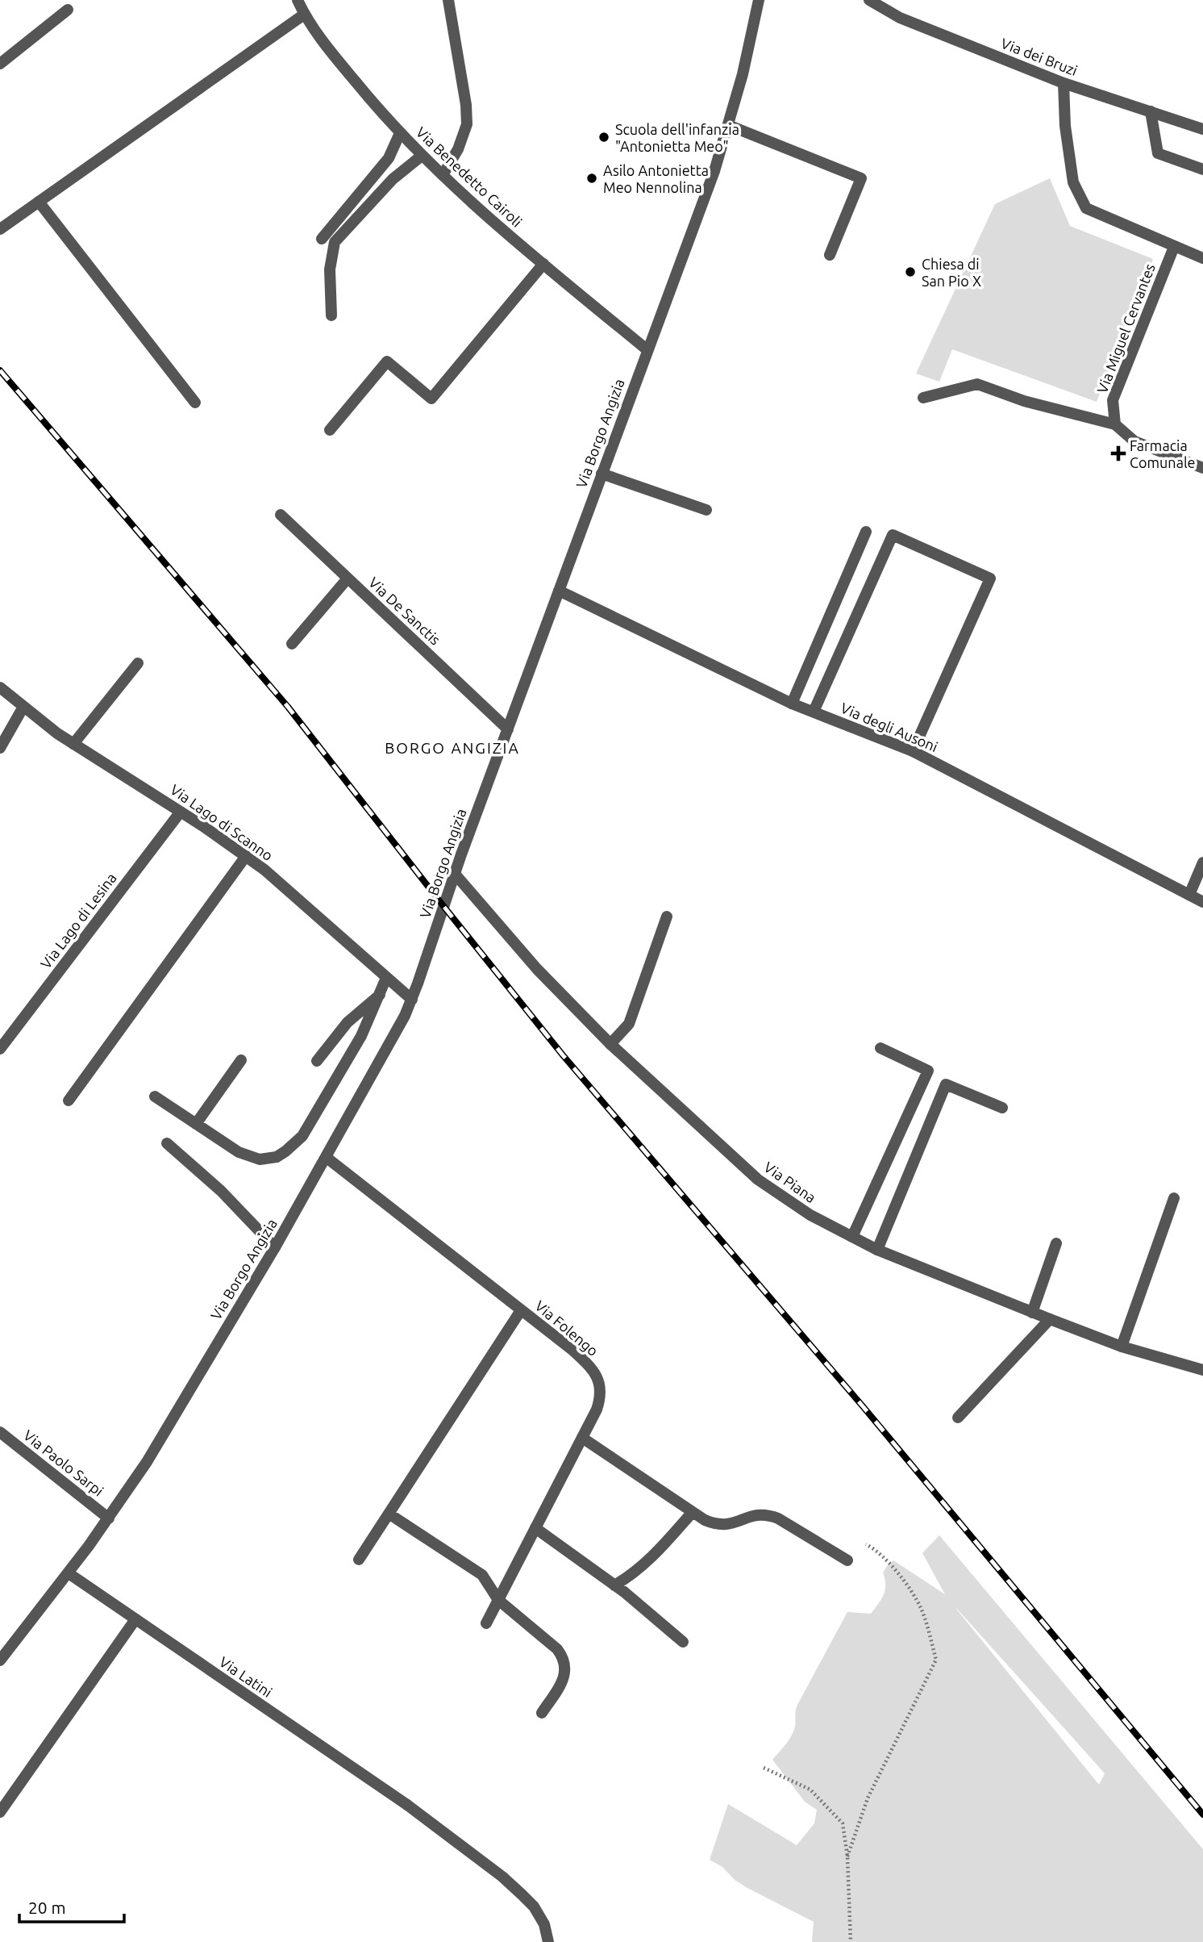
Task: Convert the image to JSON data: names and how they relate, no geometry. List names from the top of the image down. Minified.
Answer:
{"streets":{"street":["Via dei Bruzi","Via Benedetto Cairoli","Via Miguel Cervantes","Via Borgo Angizia","Via De Sanctis","Via degli Ausoni","Via Lago di Scanno","Via Lago di Lesina","Via Piana","Via Folengo","Via Paolo Sarpi","Via Latini"]},"crossings":[["Via Benedetto Cairoli","Via Borgo Angizia"],["Via Borgo Angizia","Via De Sanctis"],["Via Borgo Angizia","Via degli Ausoni"],["Via Borgo Angizia","Via Lago di Scanno"],["Via Borgo Angizia","Via Piana"],["Via Borgo Angizia","Via Folengo"],["Via Borgo Angizia","Via Paolo Sarpi"],["Via Borgo Angizia","Via Latini"],["Via Lago di Scanno","Via Lago di Lesina"]],"districts":["BORGO ANGIZIA"],"places":{"other":["Scuola dell'infanzia \"Antonietta Meo\"","Asilo Antonietta Meo Nennolina","Chiesa di San Pio X"],"health":["Farmacia Comunale"]},"scale_bar":"20 m"}
